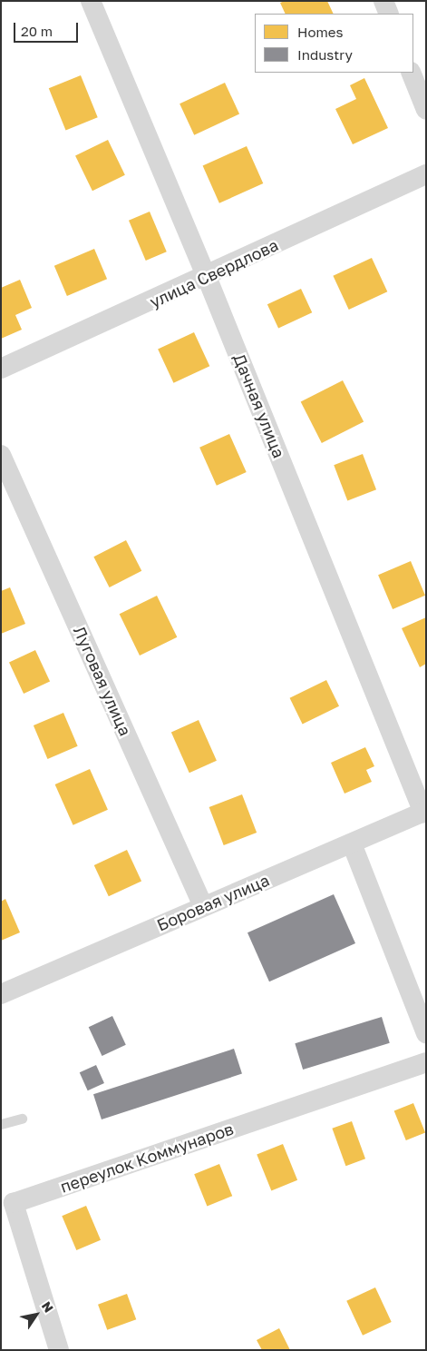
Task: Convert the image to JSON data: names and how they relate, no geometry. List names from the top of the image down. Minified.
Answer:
{"streets":{"street":["улица Свердлова","Дачная улица","Луговая улица","Боровая улица","переулок Коммунаров"]},"crossings":[["улица Свердлова","Дачная улица"],["Дачная улица","Боровая улица"],["Луговая улица","Боровая улица"]],"legend":["Homes","Industry"],"scale_bar":"20 m","north":"top right"}
